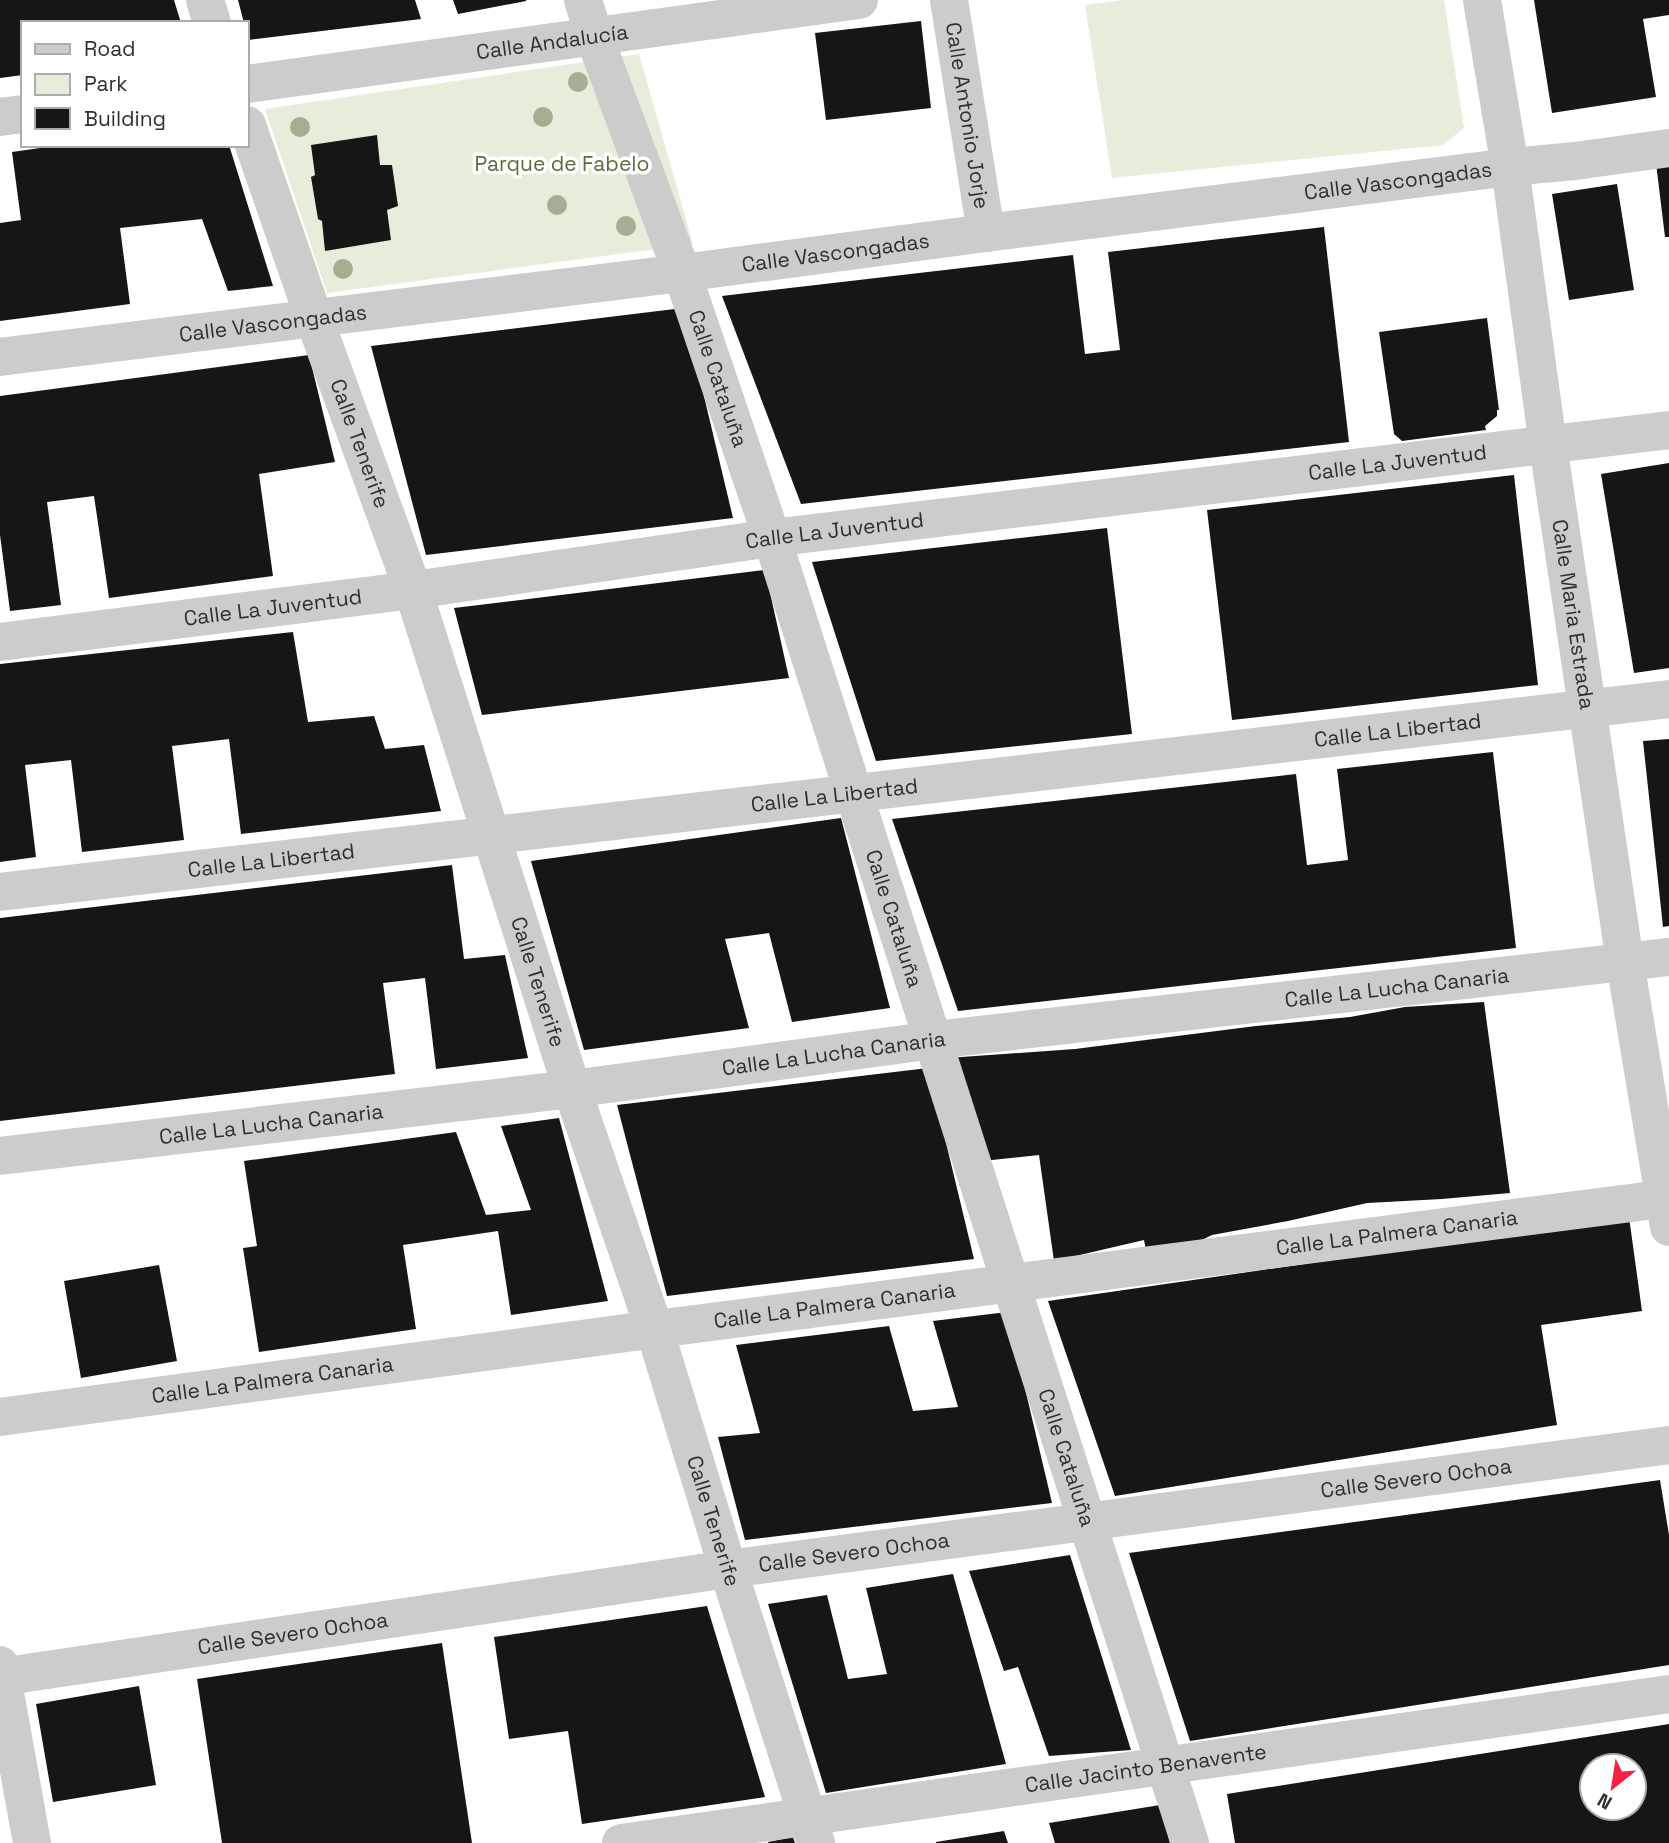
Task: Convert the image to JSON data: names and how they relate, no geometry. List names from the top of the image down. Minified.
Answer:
{"streets":{"street":["Calle Andalucía","Calle Antonio Jorje","Calle Vascongadas","Calle Cataluña","Calle Tenerife","Calle La Juventud","Calle Maria Estrada","Calle La Libertad","Calle La Lucha Canaria","Calle La Palmera Canaria","Calle Severo Ochoa","Calle Jacinto Benavente"]},"crossings":[["Calle Andalucía","Calle Cataluña"],["Calle Antonio Jorje","Calle Vascongadas"],["Calle Vascongadas","Calle Cataluña"],["Calle Vascongadas","Calle Tenerife"],["Calle Vascongadas","Calle Maria Estrada"],["Calle Cataluña","Calle La Juventud"],["Calle Cataluña","Calle La Libertad"],["Calle Cataluña","Calle La Lucha Canaria"],["Calle Cataluña","Calle La Palmera Canaria"],["Calle Cataluña","Calle Severo Ochoa"],["Calle Cataluña","Calle Jacinto Benavente"],["Calle Tenerife","Calle La Juventud"],["Calle Tenerife","Calle La Libertad"],["Calle Tenerife","Calle La Lucha Canaria"],["Calle Tenerife","Calle La Palmera Canaria"],["Calle Tenerife","Calle Severo Ochoa"],["Calle Tenerife","Calle Jacinto Benavente"],["Calle La Juventud","Calle Maria Estrada"],["Calle Maria Estrada","Calle La Libertad"],["Calle Maria Estrada","Calle La Lucha Canaria"],["Calle Maria Estrada","Calle La Palmera Canaria"]],"parks":["Parque de Fabelo"],"legend":["Road","Park","Building"],"north":"bottom left"}
